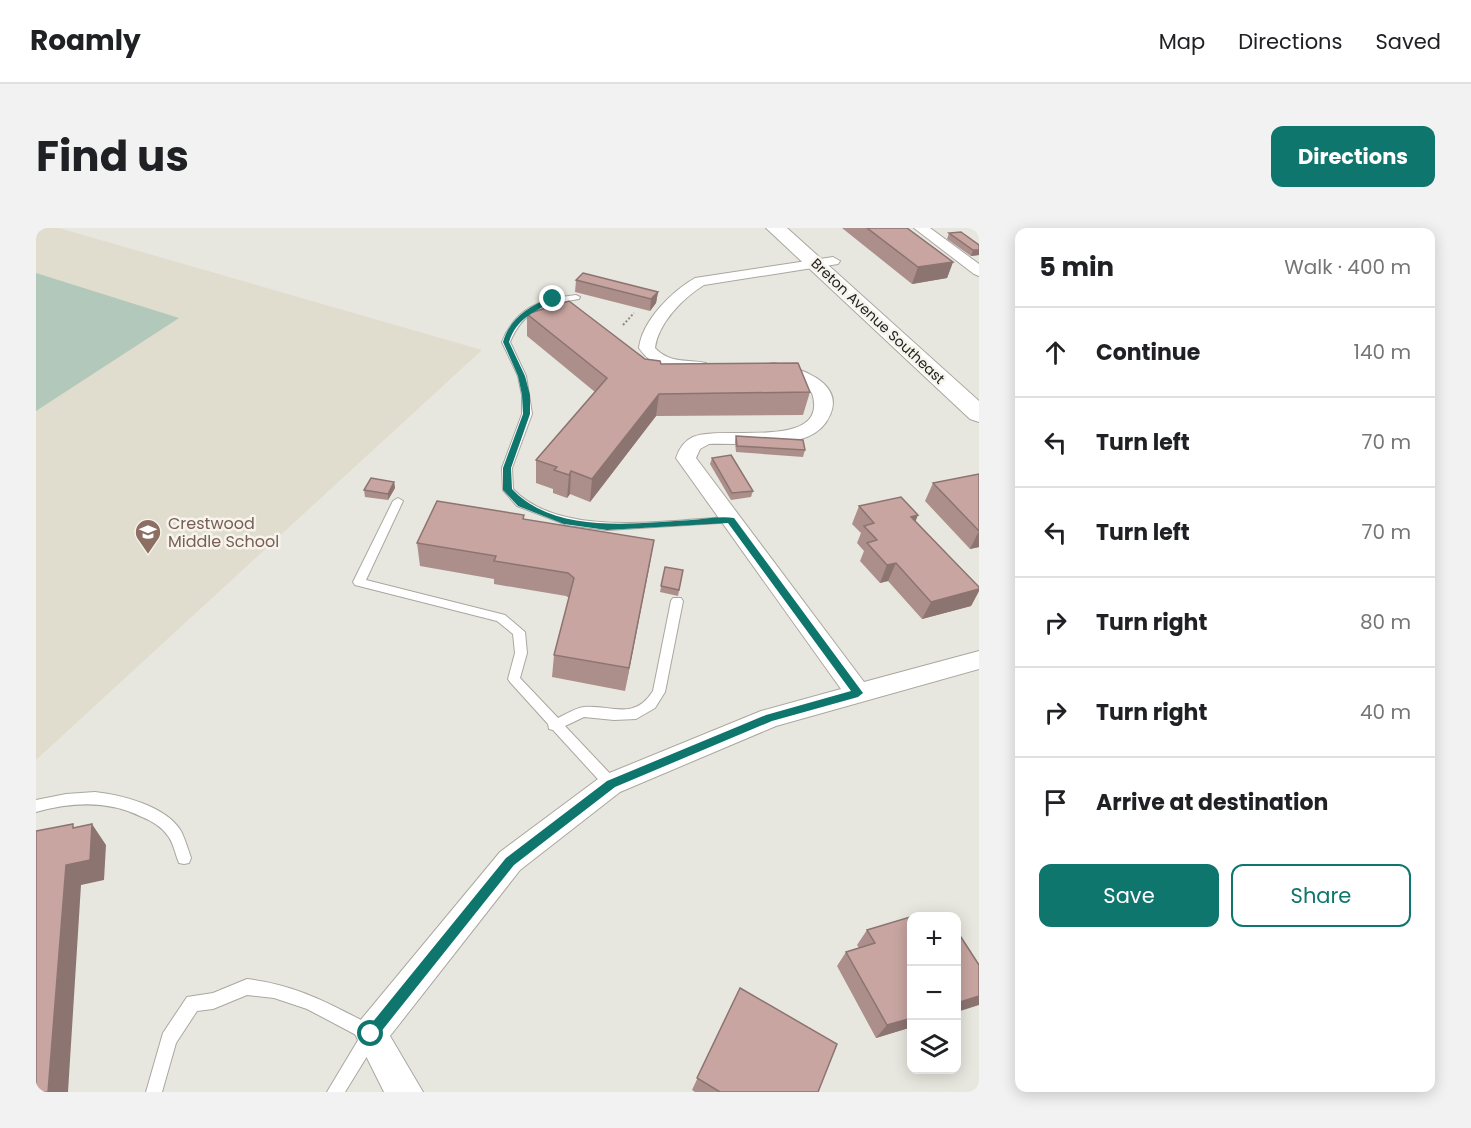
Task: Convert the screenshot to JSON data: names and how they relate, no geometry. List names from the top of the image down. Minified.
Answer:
{"streets":{"main road":["Breton Avenue Southeast"]},"places":{"school or university":["Crestwood Middle School"]},"page":{"header":"Roamly","nav":["Map","Directions","Saved"],"title":"Find us","buttons":["Directions",["Save","Share"]],"heading":["5 min","Walk · 400 m"],"list":[["Continue","140 m"],["Turn left","70 m"],["Turn left","70 m"],["Turn right","80 m"],["Turn right","40 m"],"Arrive at destination"],"map_buttons":["+","−"]}}
